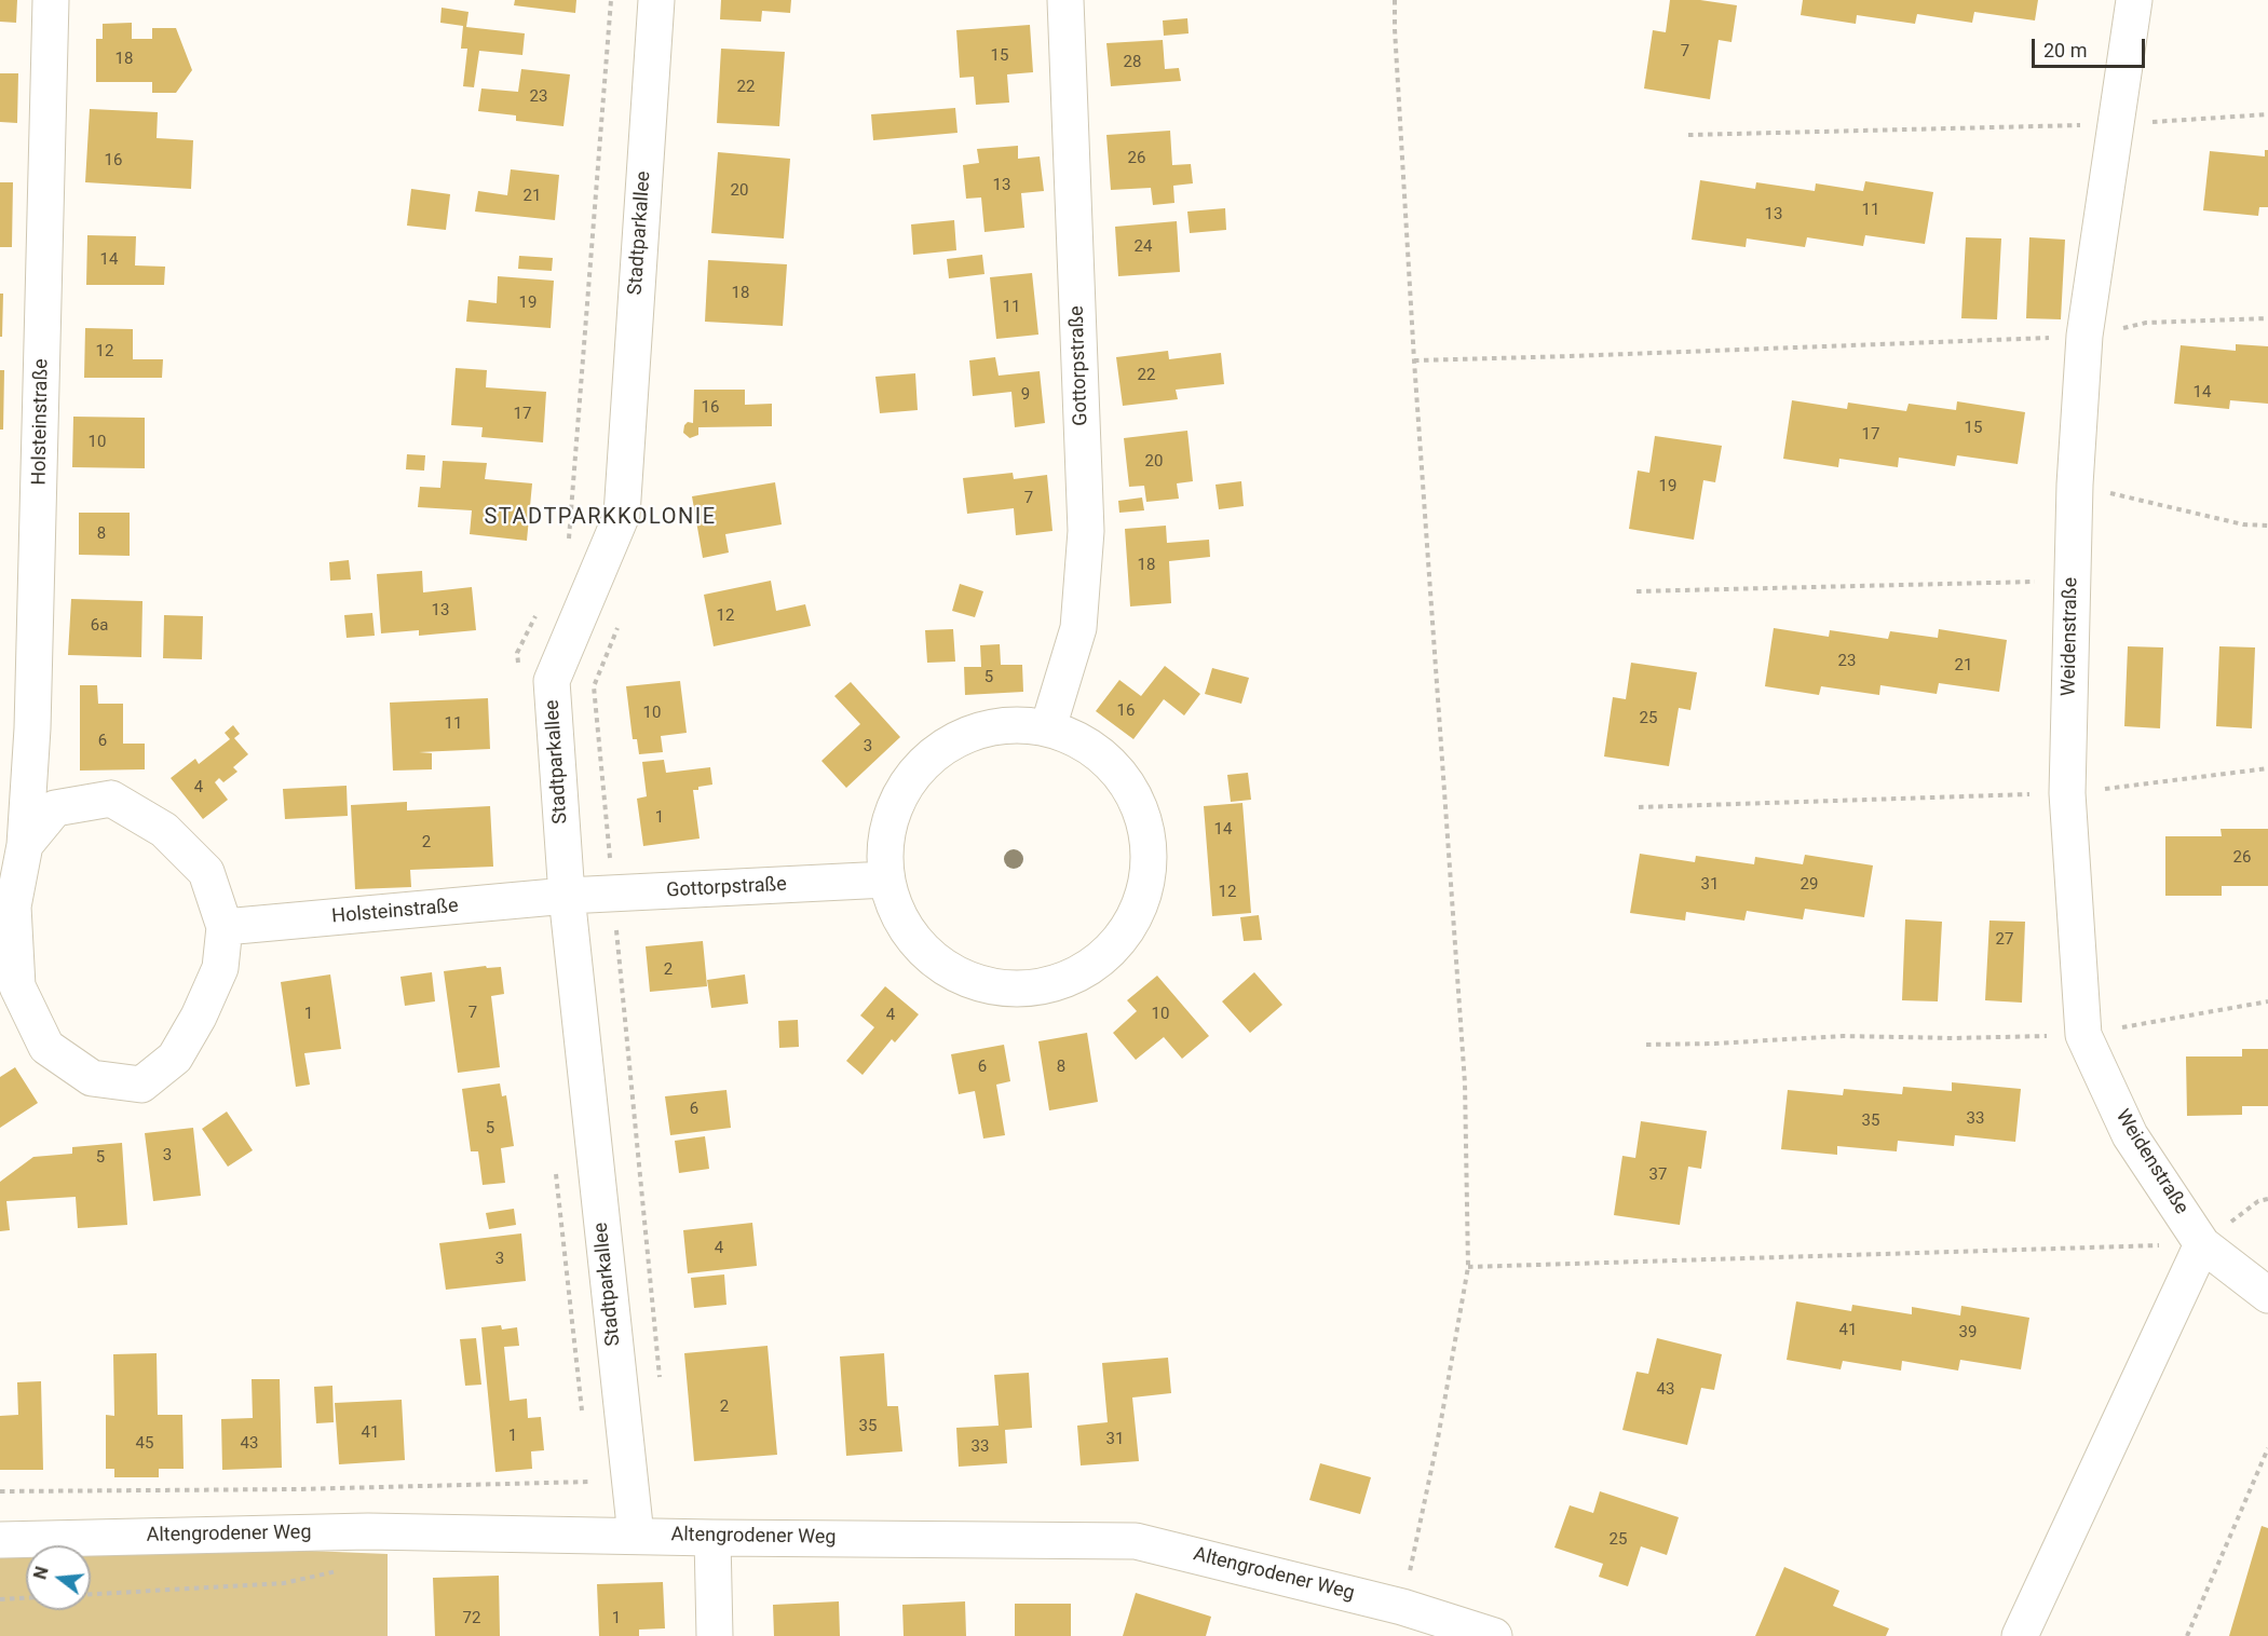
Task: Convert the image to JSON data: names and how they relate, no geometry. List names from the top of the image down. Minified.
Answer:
{"streets":{"street":["Stadtparkallee","Gottorpstraße","Holsteinstraße","Weidenstraße","Altengrodener Weg"]},"crossings":[["Stadtparkallee","Gottorpstraße"],["Stadtparkallee","Holsteinstraße"],["Stadtparkallee","Altengrodener Weg"],["Gottorpstraße","Holsteinstraße"]],"districts":["STADTPARKKOLONIE"],"house_numbers":["7","15","18","28","22","23","26","16","13","20","21","11","13","24","14","18","19","11","12","22","14","9","16","17","15","17","10","20","19","7","8","18","13","12","6a","23","21","5","16","10","25","11","6","3","4","1","14","2","26","31","29","12","27","2","7","1","10","4","6","8","6","33","35","5","3","5","37","4","3","41","39","43","2","35","41","1","31","45","43","33","25","72","1"],"scale_bar":"20 m","north":"left"}
